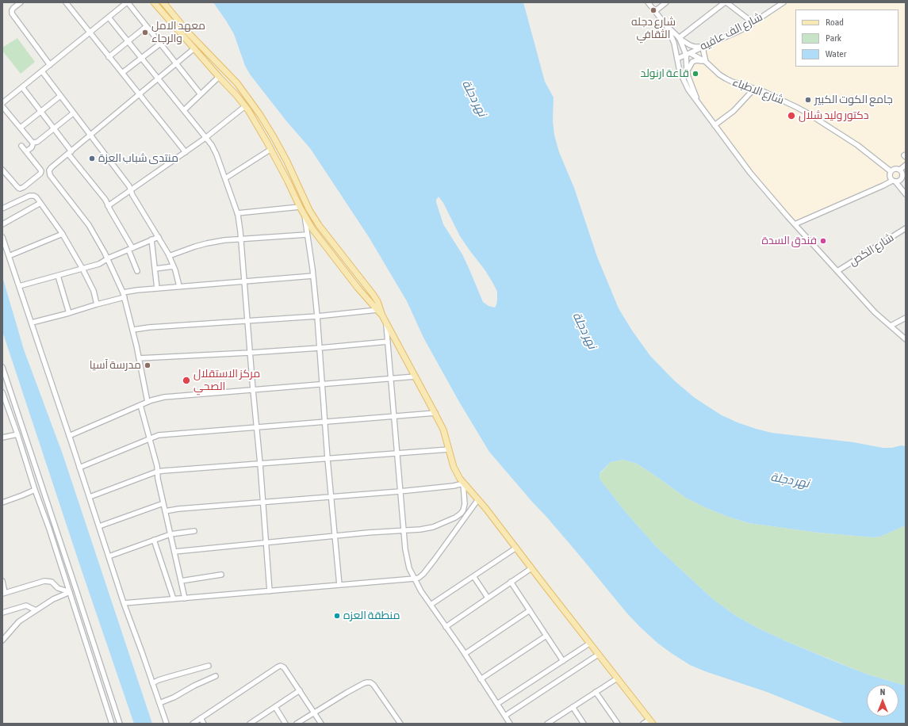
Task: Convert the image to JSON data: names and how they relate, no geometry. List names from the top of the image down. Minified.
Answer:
{"streets":{"street":["شارع الف عافيه","شارع الاطباء","شارع الكص"]},"crossings":[["شارع الف عافيه","شارع الاطباء"]],"water":["نهر دجلة"],"places":["شارع دجله الثقافي","معهد الامل والرجاء","قاعة ارنولد","جامع الكوت الكبير","دكتور وليد شلال","منتدى شباب العزة","فندق السدة","مدرسة آسيا","مركز الاستقلال الصحي","منطقة العزه"],"legend":["Road","Park","Water"],"north":"top"}
